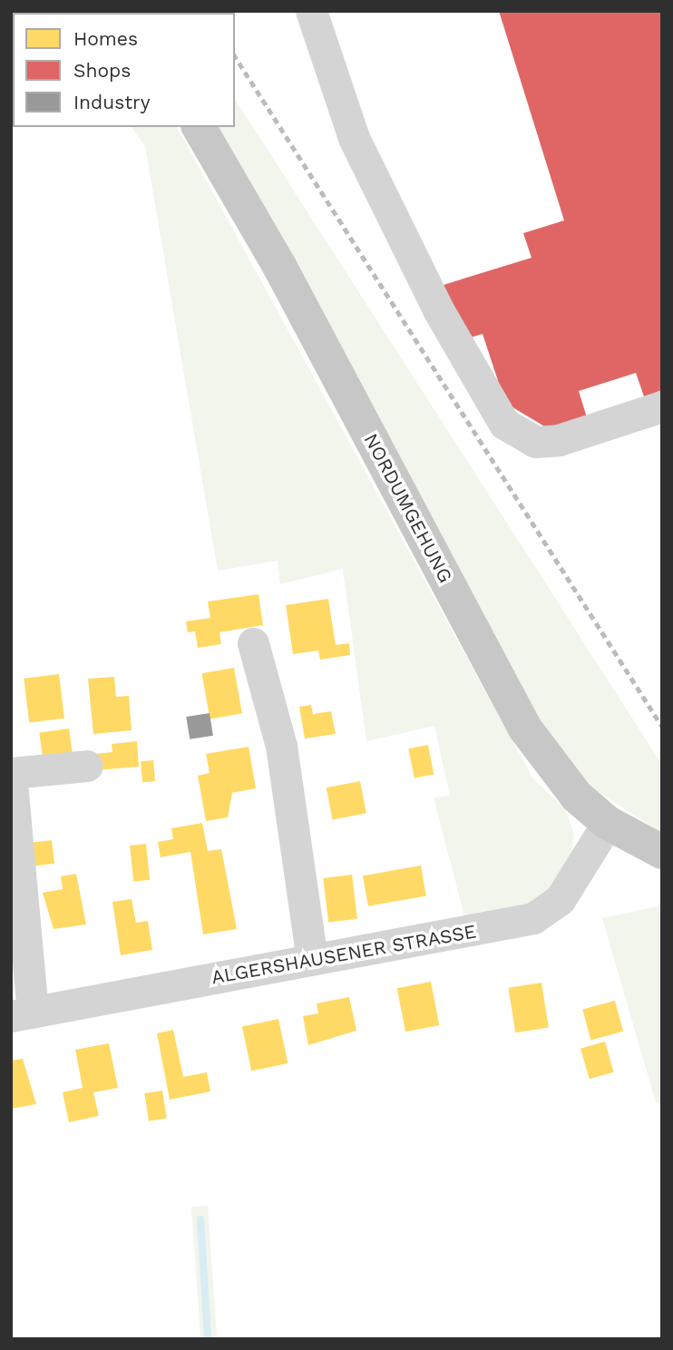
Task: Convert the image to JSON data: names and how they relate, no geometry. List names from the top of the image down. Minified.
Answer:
{"streets":{"main road":["NORDUMGEHUNG"],"street":["ALGERSHAUSENER STRASSE"]},"crossings":[["NORDUMGEHUNG","ALGERSHAUSENER STRASSE"]],"legend":["Homes","Shops","Industry"]}
